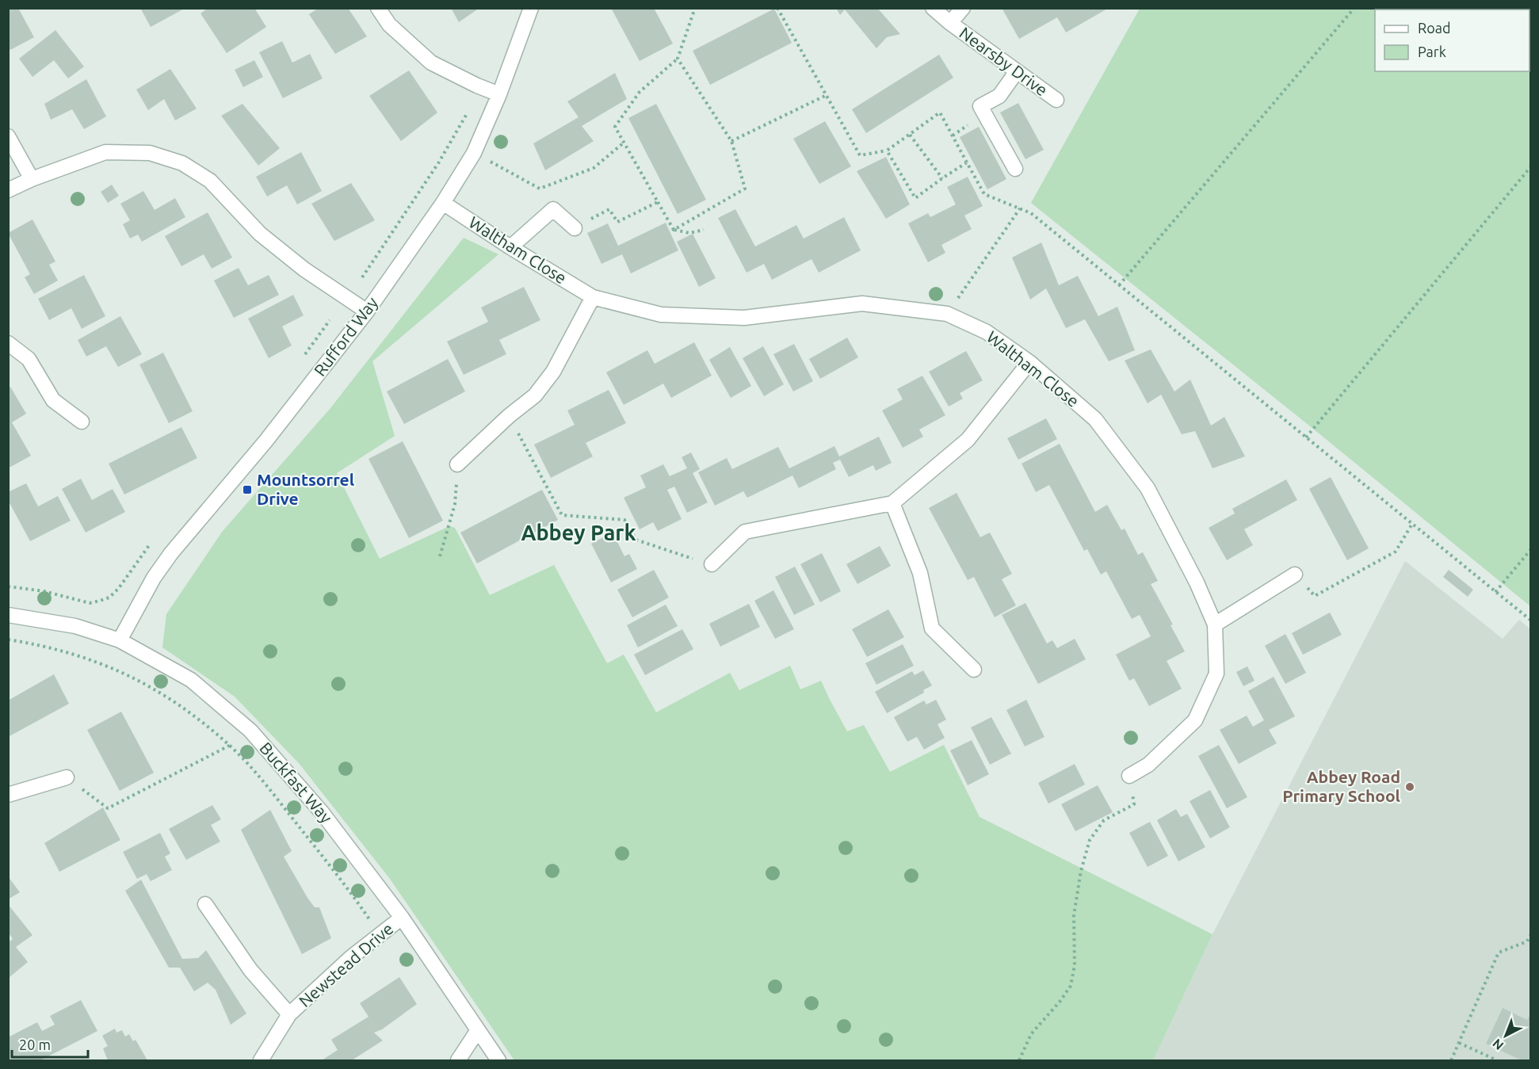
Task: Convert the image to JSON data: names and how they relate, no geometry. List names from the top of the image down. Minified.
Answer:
{"streets":{"street":["Nearsby Drive","Waltham Close","Rufford Way","Buckfast Way","Newstead Drive"]},"crossings":[["Waltham Close","Rufford Way"],["Rufford Way","Buckfast Way"],["Buckfast Way","Newstead Drive"]],"districts":["Abbey Park"],"places":{"transit":["Mountsorrel Drive"],"other":["Abbey Road Primary School"]},"legend":["Road","Park"],"scale_bar":"20 m","north":"bottom left"}
